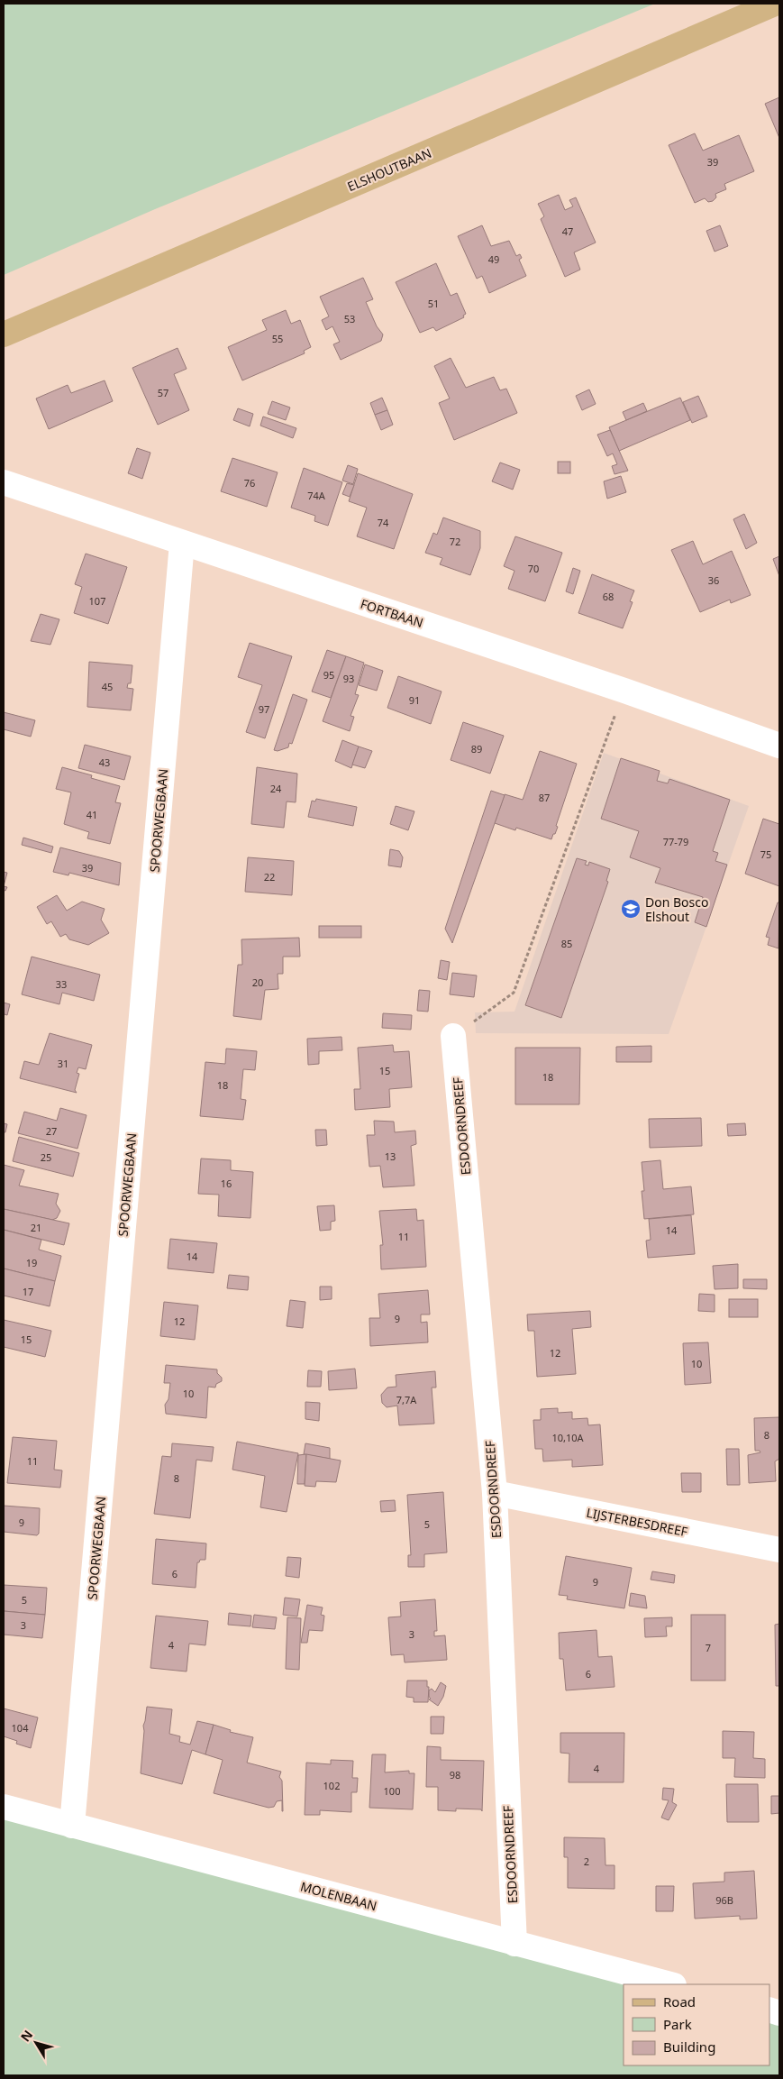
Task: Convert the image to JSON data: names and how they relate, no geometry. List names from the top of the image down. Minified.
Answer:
{"streets":{"main road":["ELSHOUTBAAN"],"street":["FORTBAAN","SPOORWEGBAAN","ESDOORNDREEF","LIJSTERBESDREEF","MOLENBAAN"]},"crossings":[["FORTBAAN","SPOORWEGBAAN"],["SPOORWEGBAAN","MOLENBAAN"],["ESDOORNDREEF","LIJSTERBESDREEF"],["ESDOORNDREEF","MOLENBAAN"]],"places":{"school or university":["Don Bosco Elshout"]},"house_numbers":["39","47","49","51","53","55","57","76","74A","74","72","70","36","68","107","95","93","45","91","97","89","43","24","87","41","77-79","75","39","22","85","20","33","31","15","18","18","27","13","25","16","21","14","11","14","19","17","9","12","15","12","10","10","7,7A","8","10,10A","11","8","9","5","6","9","5","3","3","4","7","6","104","4","98","102","100","2","96B"],"legend":["Road","Park","Building"],"north":"top left"}
